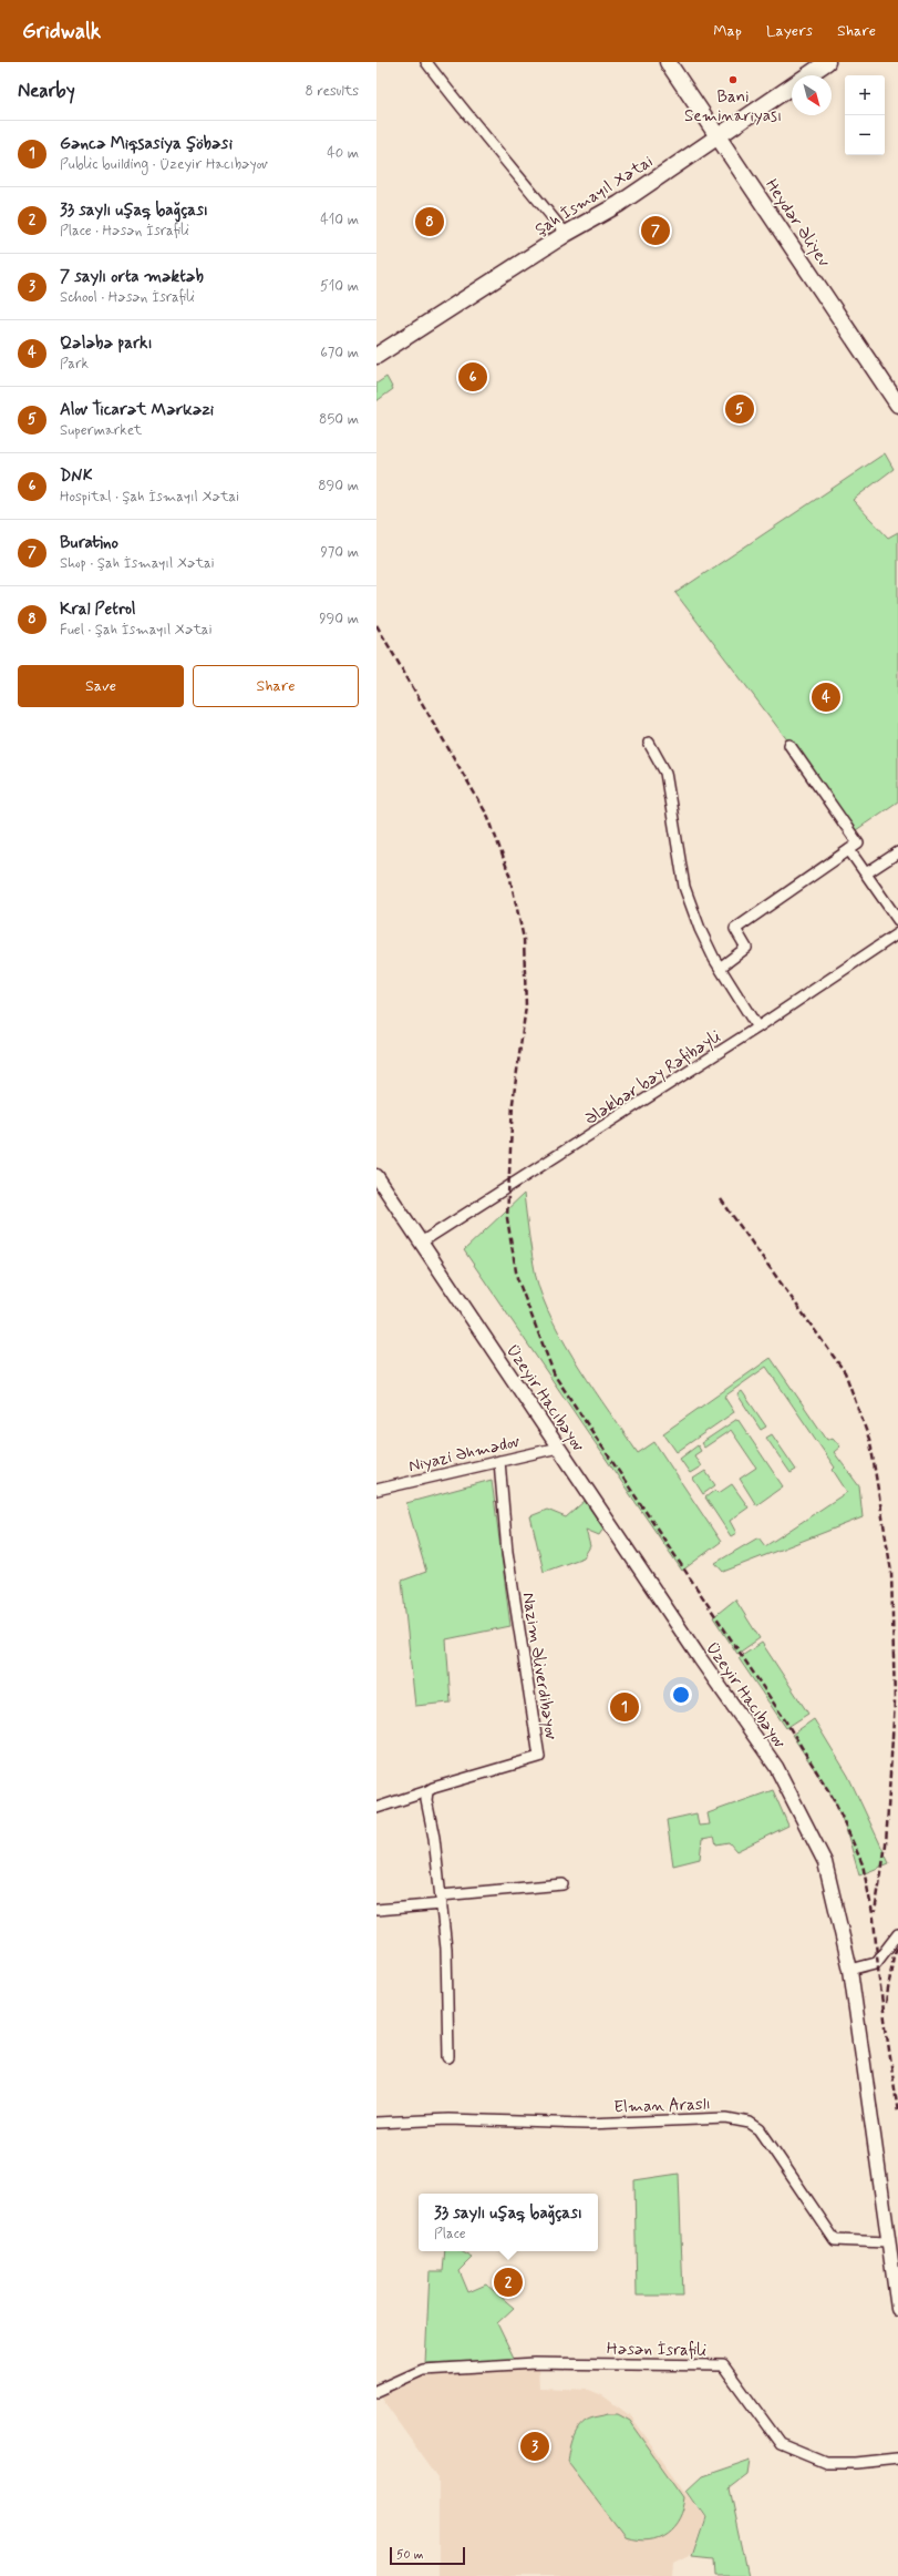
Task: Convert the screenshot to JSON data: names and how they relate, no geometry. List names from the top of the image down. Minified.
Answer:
{"streets":{"main road":["Şah İsmayıl Xətai","Heydər Əliyev","Üzeyir Hacıbəyov"],"street":["Ələkbər bəy Rəfibəyli","Niyazi Əhmədov","Nazim Əliverdibəyov","Elman Araslı","Həsən İsrafili"]},"crossings":[["Şah İsmayıl Xətai","Heydər Əliyev"],["Ələkbər bəy Rəfibəyli","Üzeyir Hacıbəyov"],["Üzeyir Hacıbəyov","Niyazi Əhmədov"],["Üzeyir Hacıbəyov","Elman Araslı"],["Niyazi Əhmədov","Nazim Əliverdibəyov"]],"places":["Bani Seminariyası"],"scale_bar":"50 m","north":"bottom right","page":{"header":"Gridwalk","nav":["Map","Layers","Share"],"heading":["Nearby","8 results"],"map_buttons":["+","−"],"list":[{"mark":"1","name":"Gəncə Miqsasiya şöbəsi","note":"Public building · Üzeyir Hacıbəyov","value":"40 m"},{"mark":"2","name":"33 saylı uşaq bağçası","note":"Place · Həsən İsrafili","value":"410 m"},{"mark":"3","name":"7 saylı orta məktəb","note":"School · Həsən İsrafili","value":"510 m"},{"mark":"4","name":"Qələbə parkı","note":"Park","value":"670 m"},{"mark":"5","name":"Alov Ticarət Mərkəzi","note":"Supermarket","value":"850 m"},{"mark":"6","name":"DNK","note":"Hospital · Şah İsmayıl Xətai","value":"890 m"},{"mark":"7","name":"Buratino","note":"Shop · Şah İsmayıl Xətai","value":"970 m"},{"mark":"8","name":"Kral Petrol","note":"Fuel · Şah İsmayıl Xətai","value":"990 m"}],"pins":["8","7","6","5","4","1","2","3"],"buttons":["Save","Share"],"popup":["33 saylı uşaq bağçası","Place"],"scale":"50 m"}}
